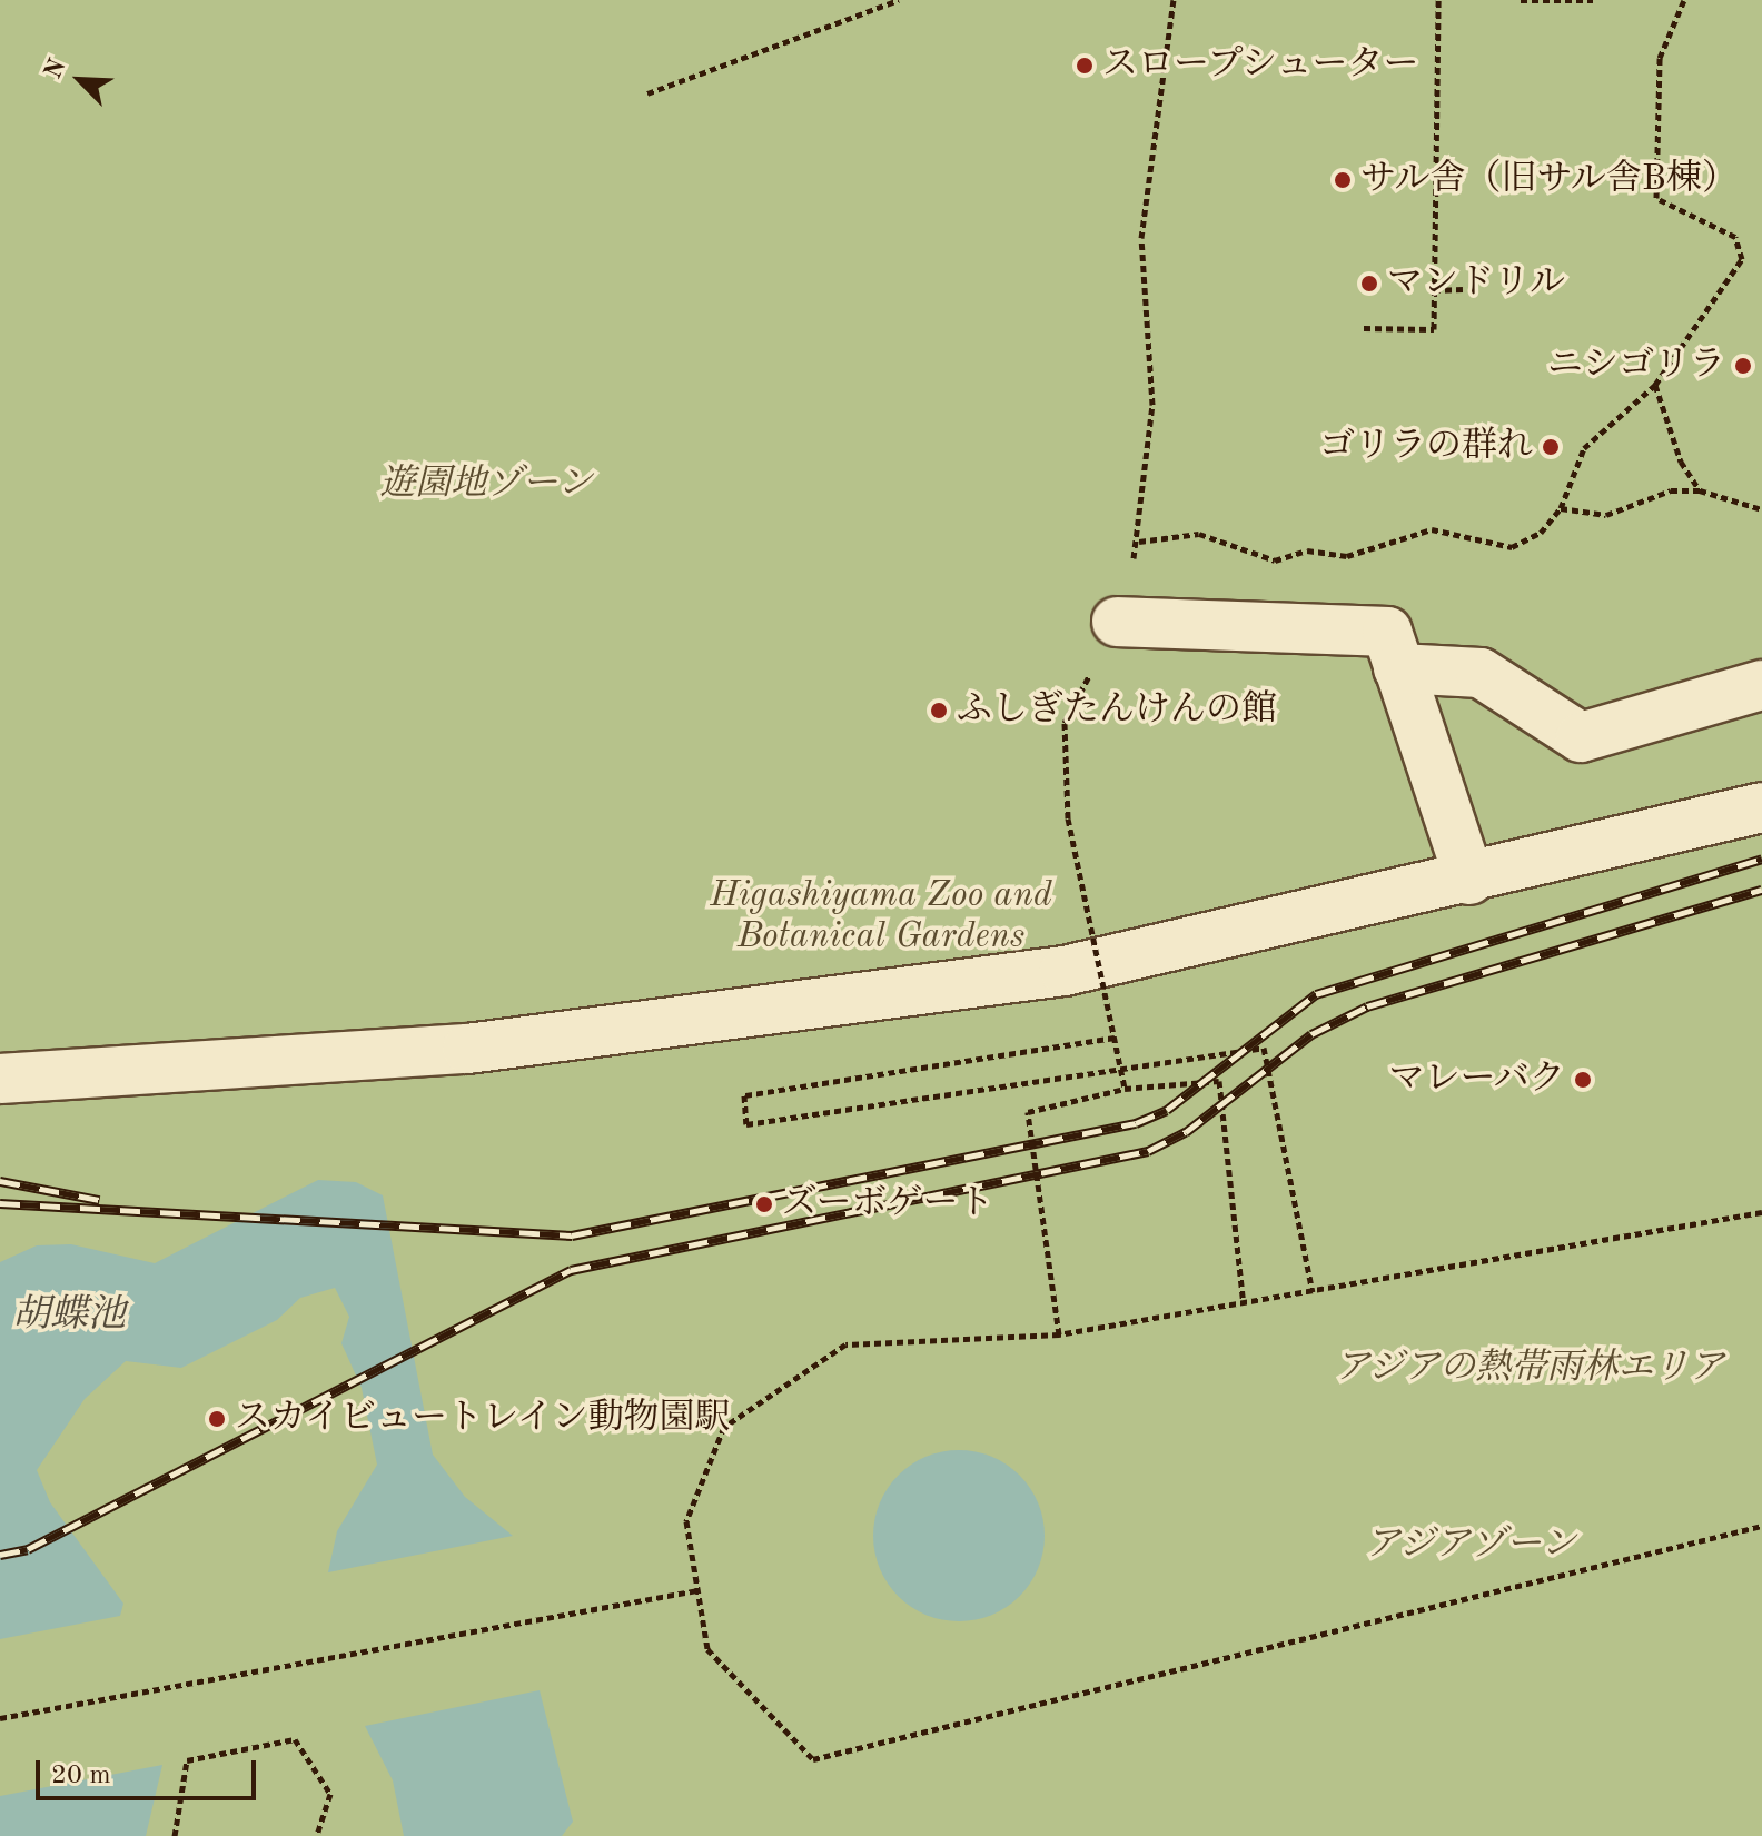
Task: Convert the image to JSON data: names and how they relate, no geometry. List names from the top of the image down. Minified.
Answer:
{"water":["胡蝶池"],"parks":["遊園地ゾーン","Higashiyama Zoo and Botanical Gardens","アジアの熱帯雨林エリア","アジアゾーン"],"places":["スロープシューター","サル舎（旧サル舎B棟）","マンドリル","ニシゴリラ","ゴリラの群れ","ふしぎたんけんの館","マレーバク","ズーボゲート","スカイビュートレイン動物園駅"],"scale_bar":"20 m","north":"top left"}
